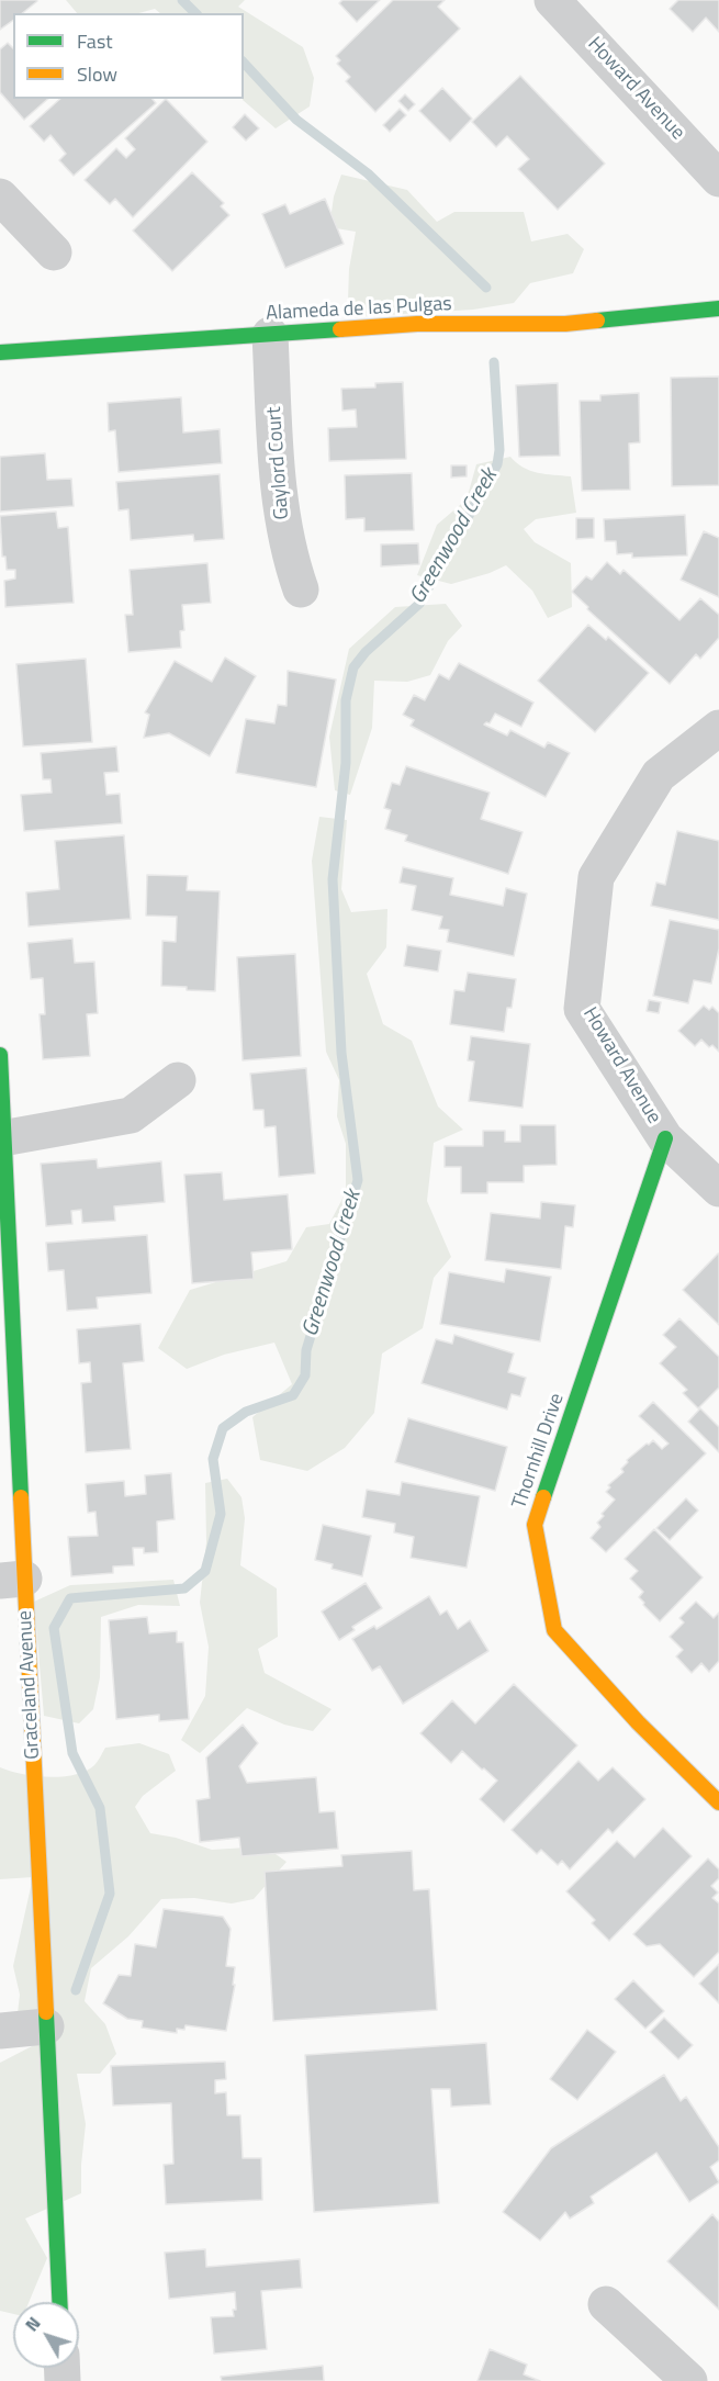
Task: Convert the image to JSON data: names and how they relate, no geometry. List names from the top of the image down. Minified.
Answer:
{"streets":{"street":["Howard Avenue","Alameda de las Pulgas","Gaylord Court","Thornhill Drive","Graceland Avenue"]},"crossings":[["Howard Avenue","Thornhill Drive"],["Alameda de las Pulgas","Gaylord Court"]],"water":["Greenwood Creek"],"legend":["Fast","Slow"],"north":"top left"}
